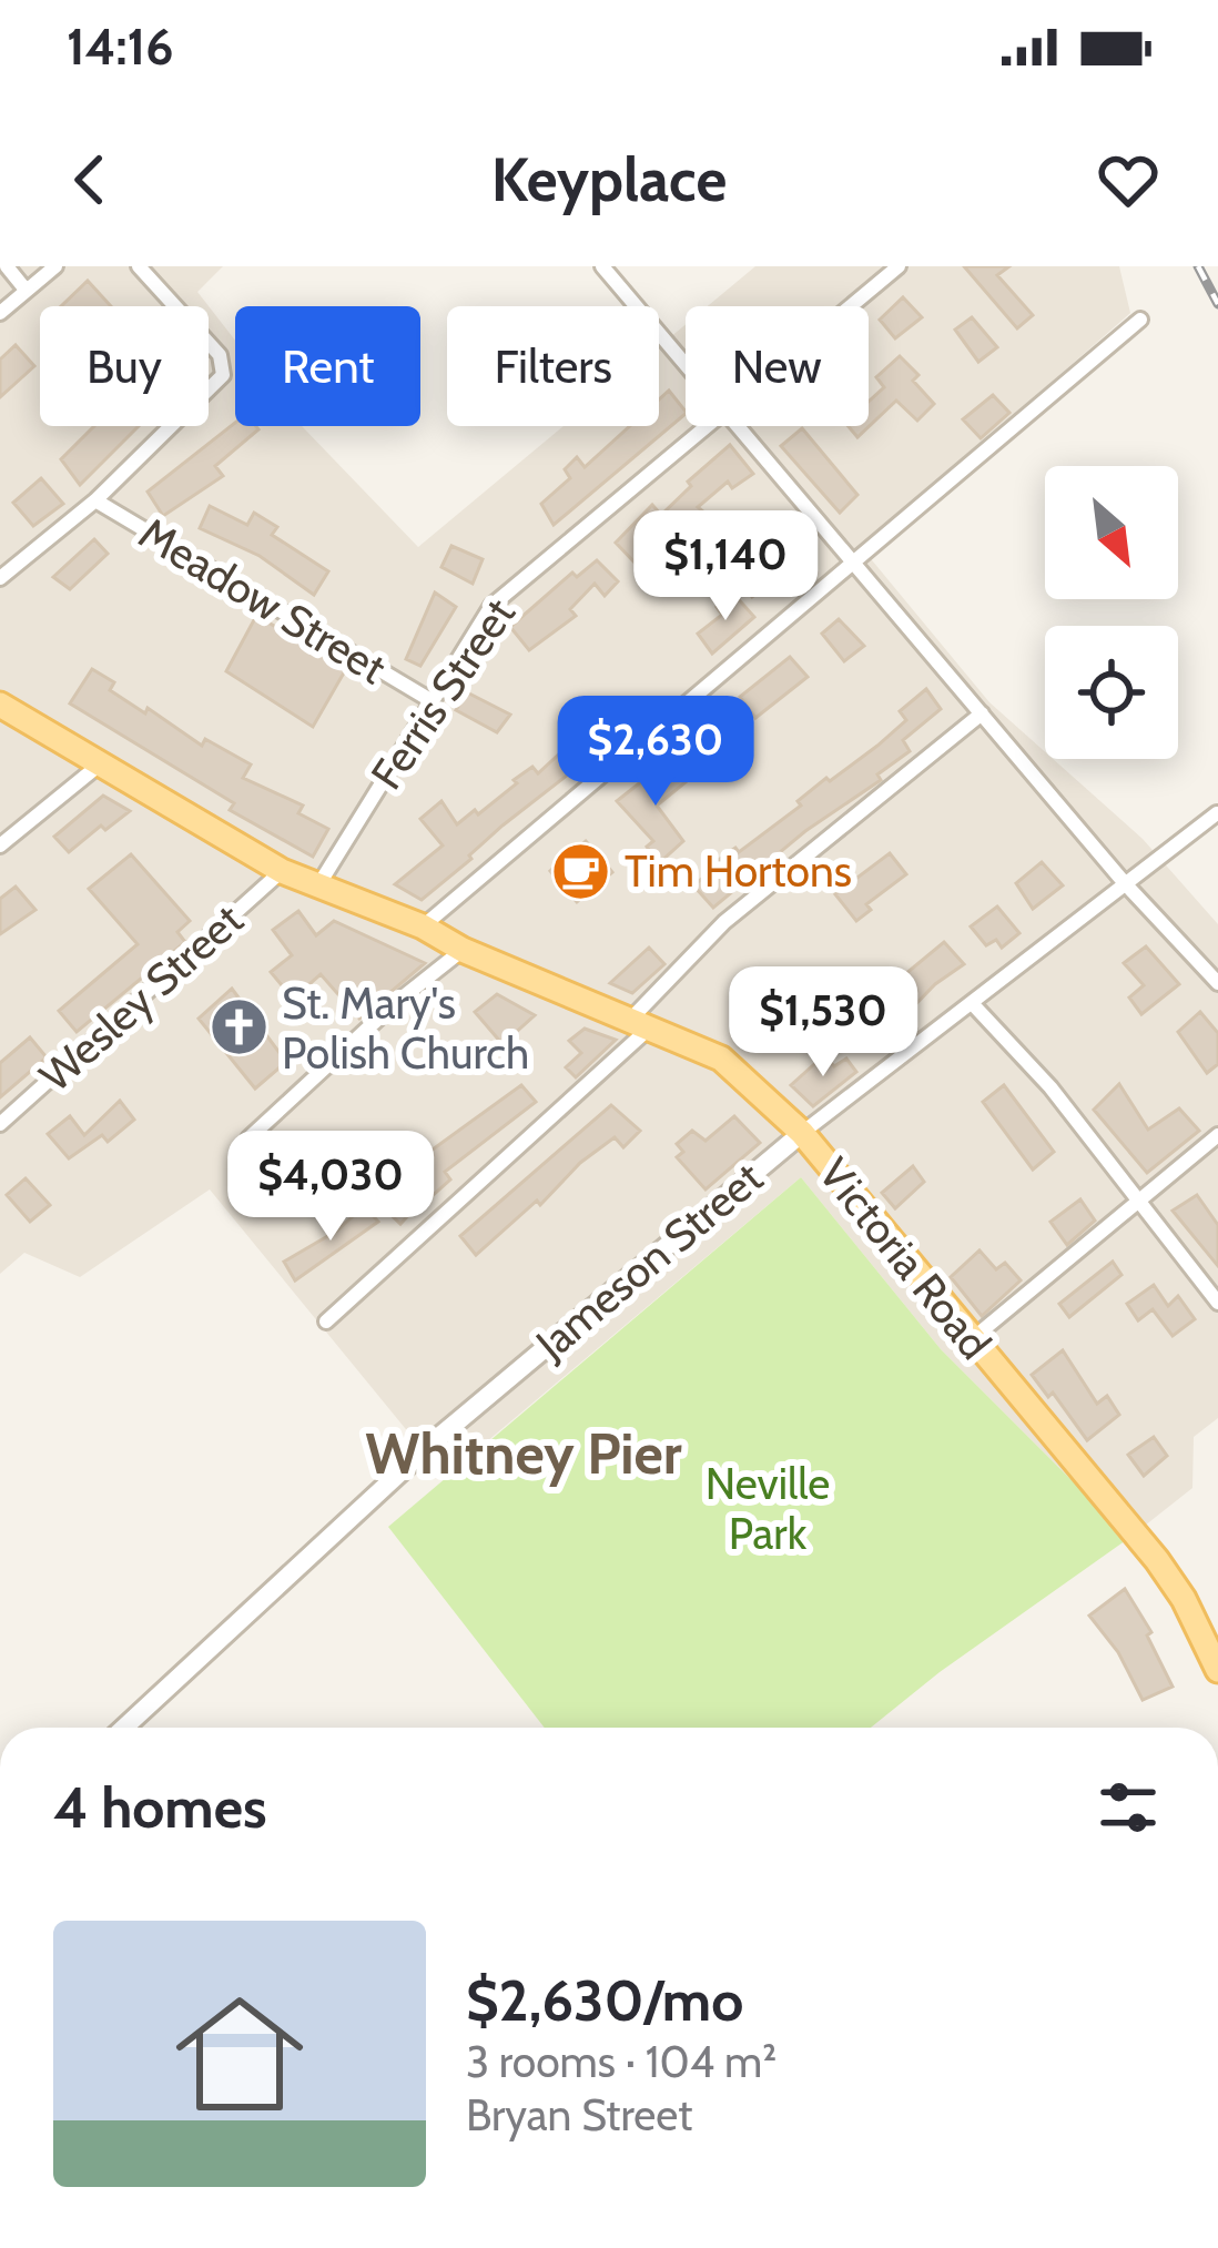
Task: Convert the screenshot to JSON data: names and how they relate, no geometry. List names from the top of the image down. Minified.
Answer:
{"streets":{"main road":["Victoria Road"],"street":["Meadow Street","Ferris Street","Wesley Street","Jameson Street"]},"crossings":[["Meadow Street","Ferris Street"],["Ferris Street","Victoria Road"],["Wesley Street","Victoria Road"],["Victoria Road","Jameson Street"]],"districts":["Whitney Pier"],"parks":["Neville Park"],"places":{"cafe":["Tim Hortons"],"church":["St. Mary's Polish Church"]},"north":"bottom right","page":{"status":"14:16","header":"Keyplace","chip":["Buy","Rent","Filters","New"],"price":["$1,140","$2,630","$1,530","$4,030"],"heading":"4 homes","list":[{"name":"$2,630/mo","note":"3 rooms · 104 m² · Bryan Street"}]}}
